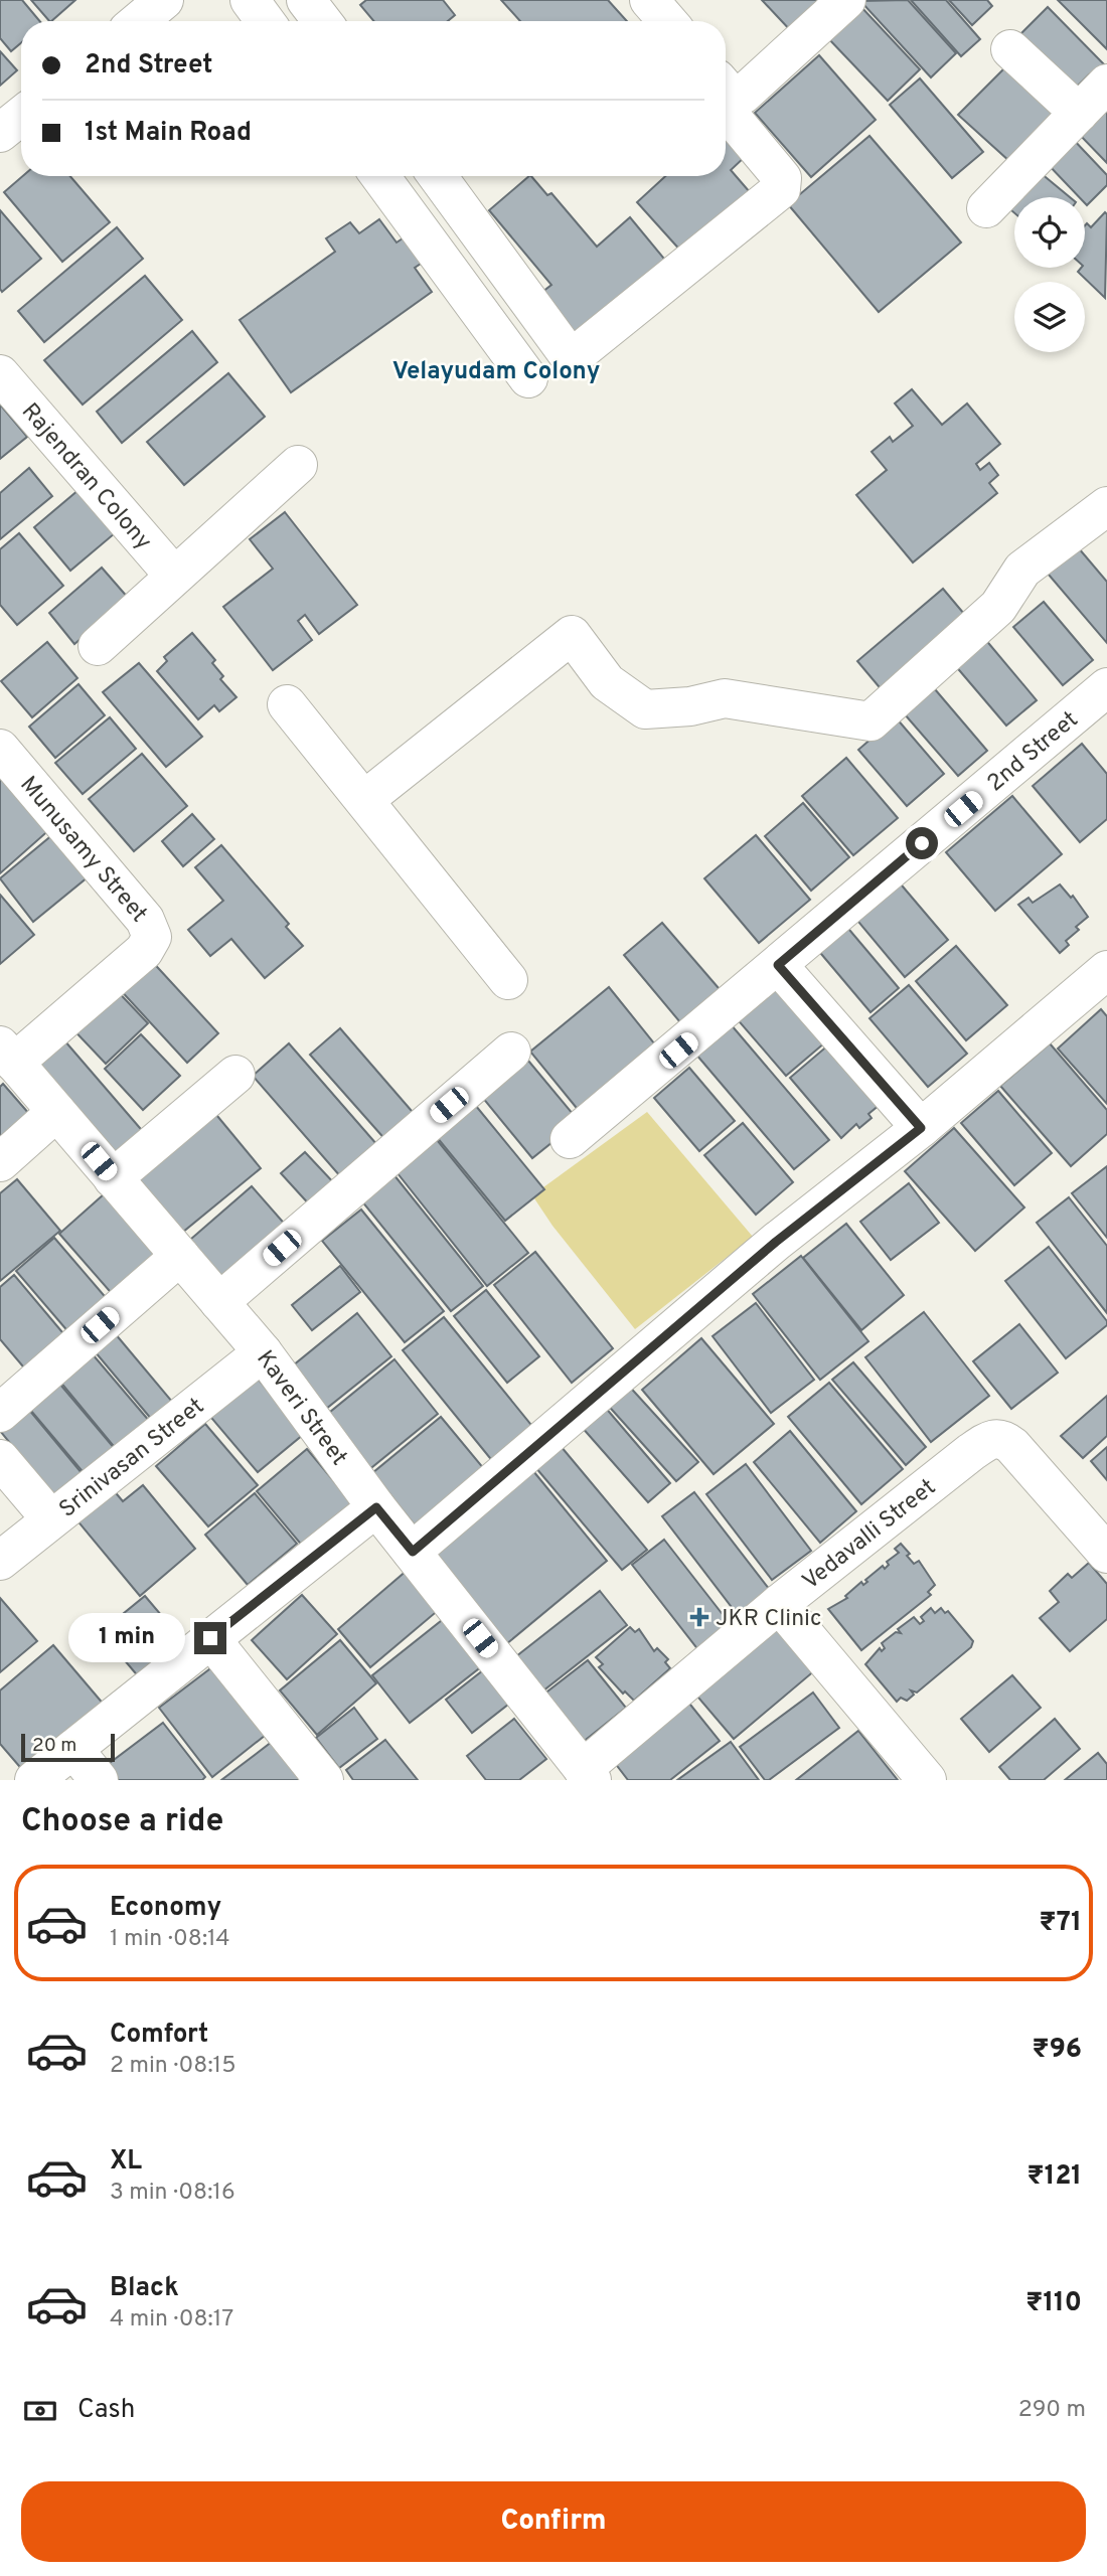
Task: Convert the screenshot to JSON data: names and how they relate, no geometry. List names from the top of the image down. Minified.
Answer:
{"streets":{"street":["Rajendran Colony","2nd Street","Munusamy Street","Kaveri Street","Srinivasan Street","Vedavalli Street"]},"crossings":[["Munusamy Street","Kaveri Street"],["Kaveri Street","Srinivasan Street"],["Kaveri Street","Vedavalli Street"]],"districts":["Velayudam Colony"],"places":{"health":["JKR Clinic"]},"scale_bar":"20 m","page":{"banner":["2nd Street","1st Main Road"],"bubble":"1 min","scale":"20 m","heading":"Choose a ride","list":[{"name":"Economy","note":"1 min · 08:14","value":"₹71"},{"name":"Comfort","note":"2 min · 08:15","value":"₹96"},{"name":"XL","note":"3 min · 08:16","value":"₹121"},{"name":"Black","note":"4 min · 08:17","value":"₹110"}],"pay":["Cash","290 m"],"buttons":"Confirm"}}
